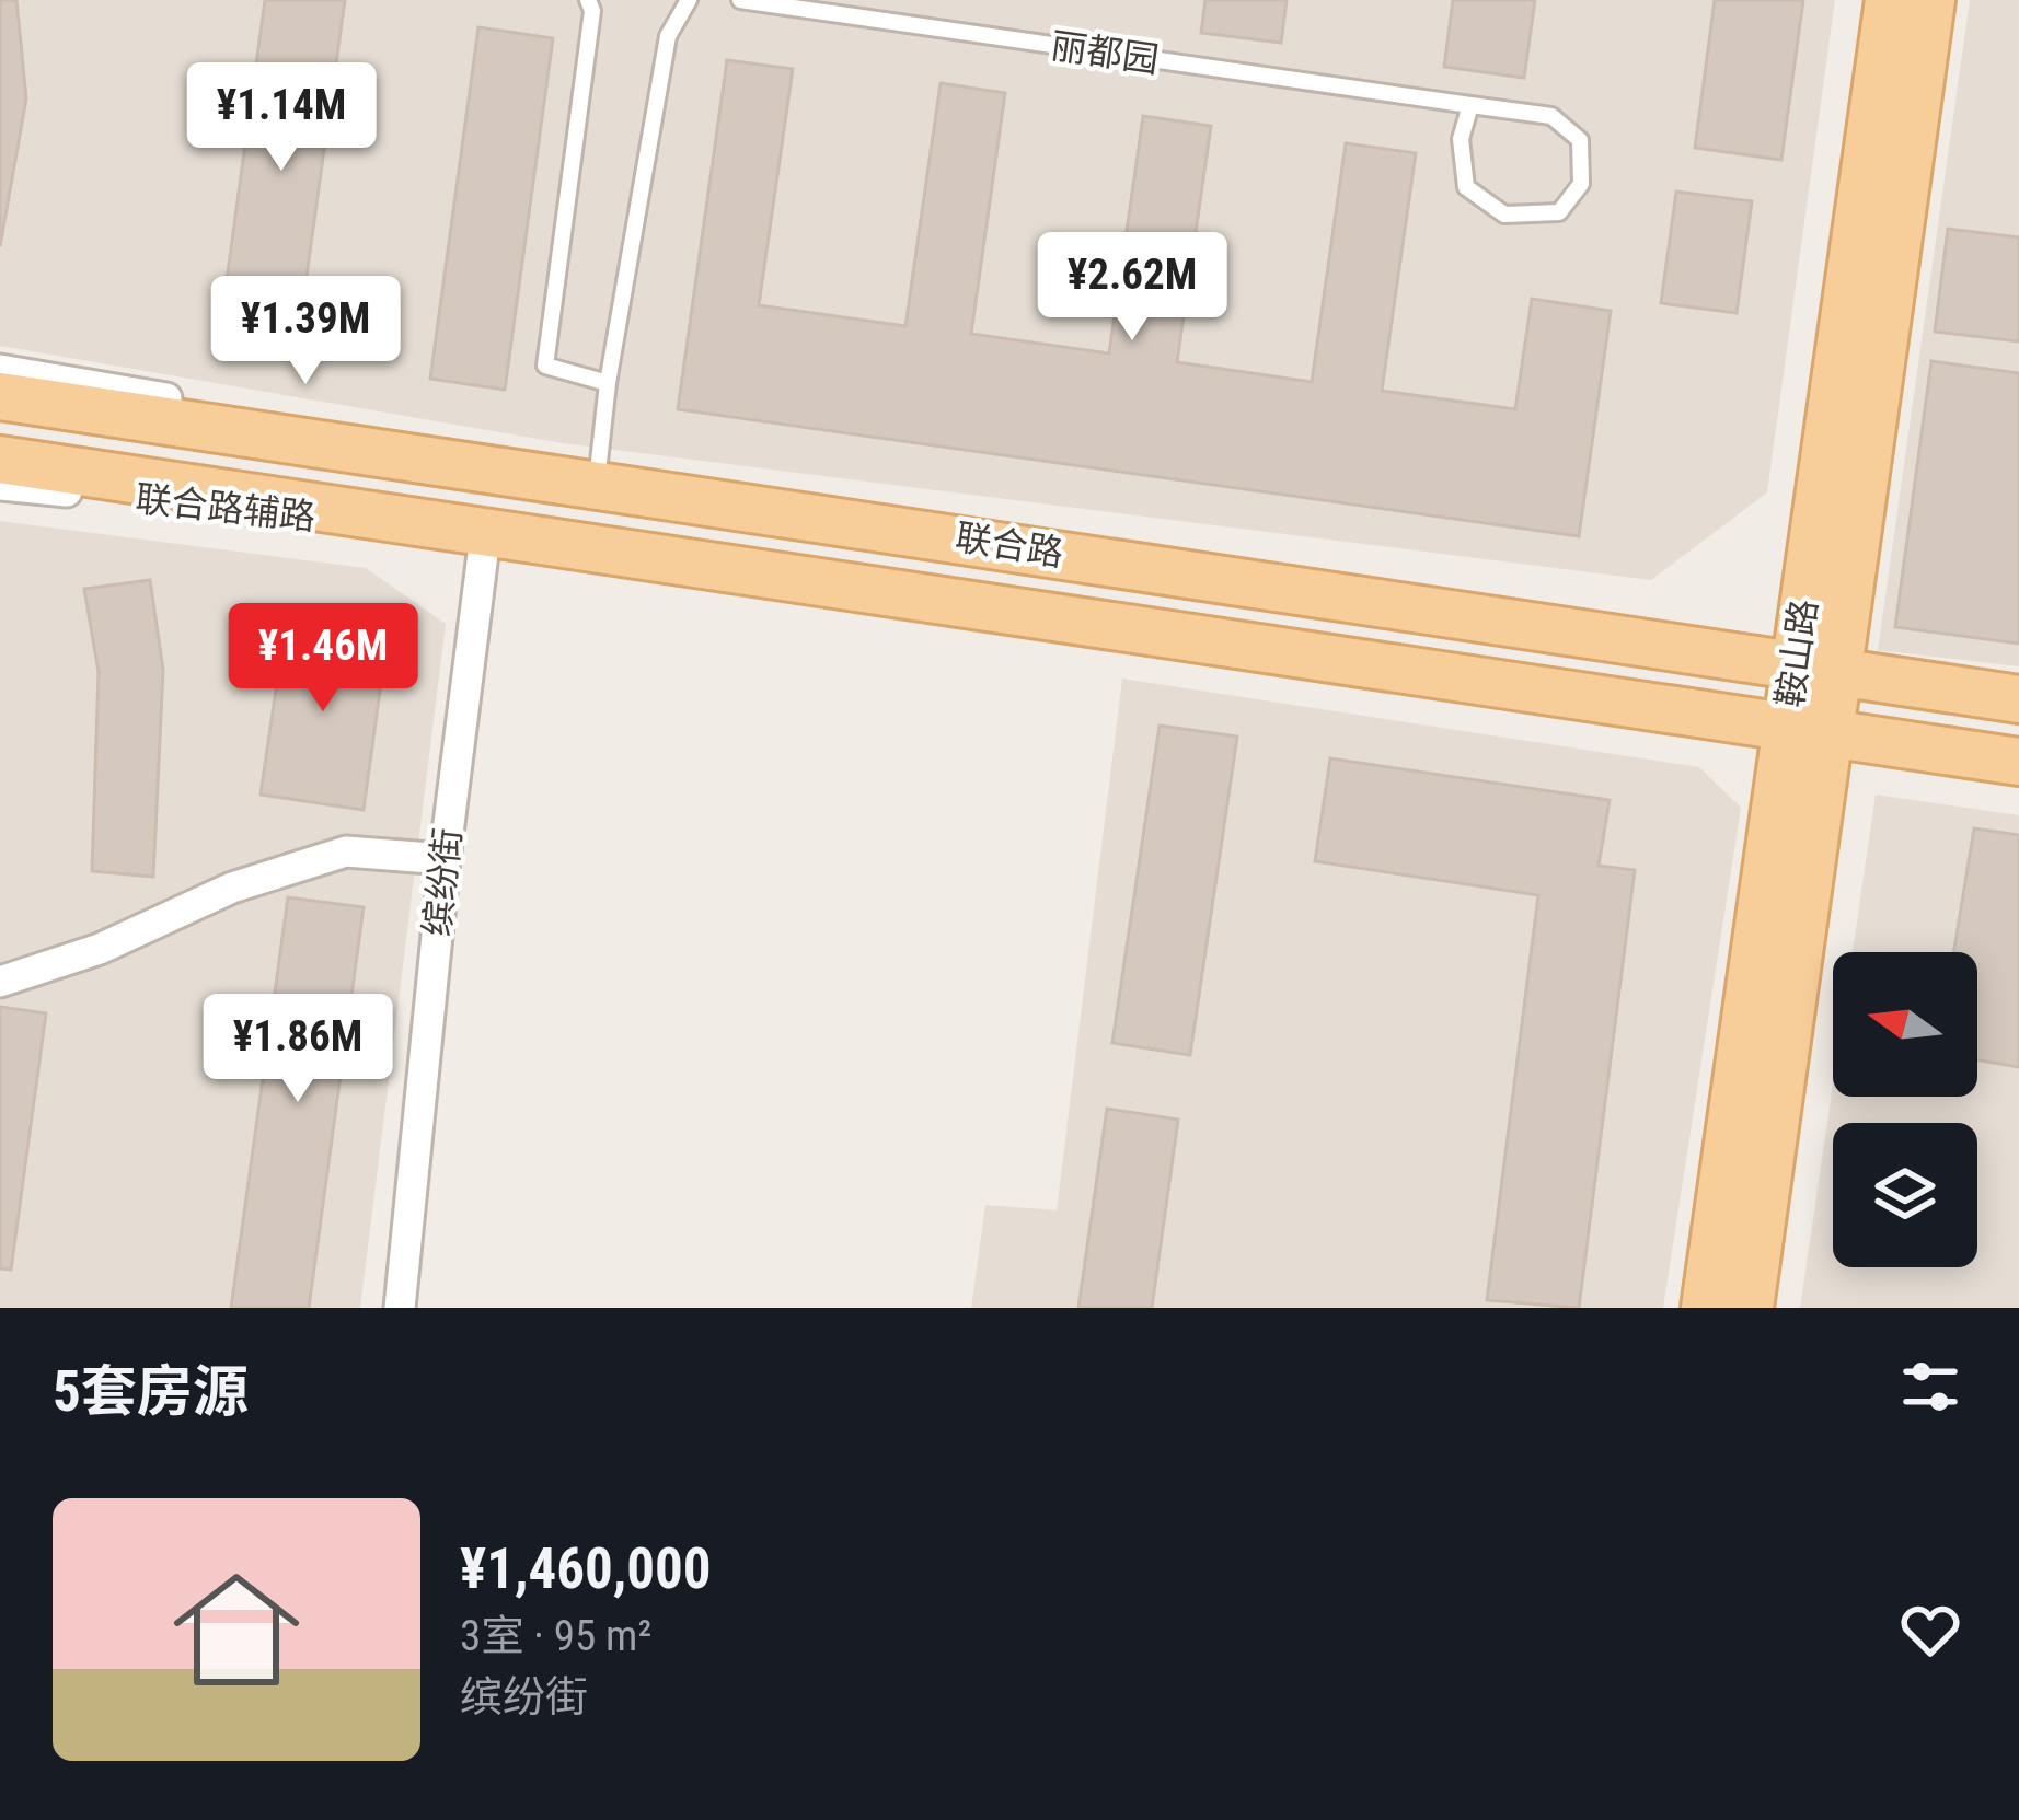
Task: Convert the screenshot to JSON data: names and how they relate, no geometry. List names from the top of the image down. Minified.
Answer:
{"streets":{"main road":["联合路","鞍山路"],"street":["联合路辅路","缤纷街"],"lane":["丽都园"]},"crossings":[["联合路辅路","联合路"],["联合路辅路","缤纷街"],["联合路","鞍山路"],["联合路","缤纷街"]],"north":"left","page":{"price":["¥1.14M","¥2.62M","¥1.39M","¥1.46M","¥1.86M"],"heading":"5套房源","list":[{"name":"¥1,460,000","note":"3室 · 95 m² · 缤纷街"}]}}
